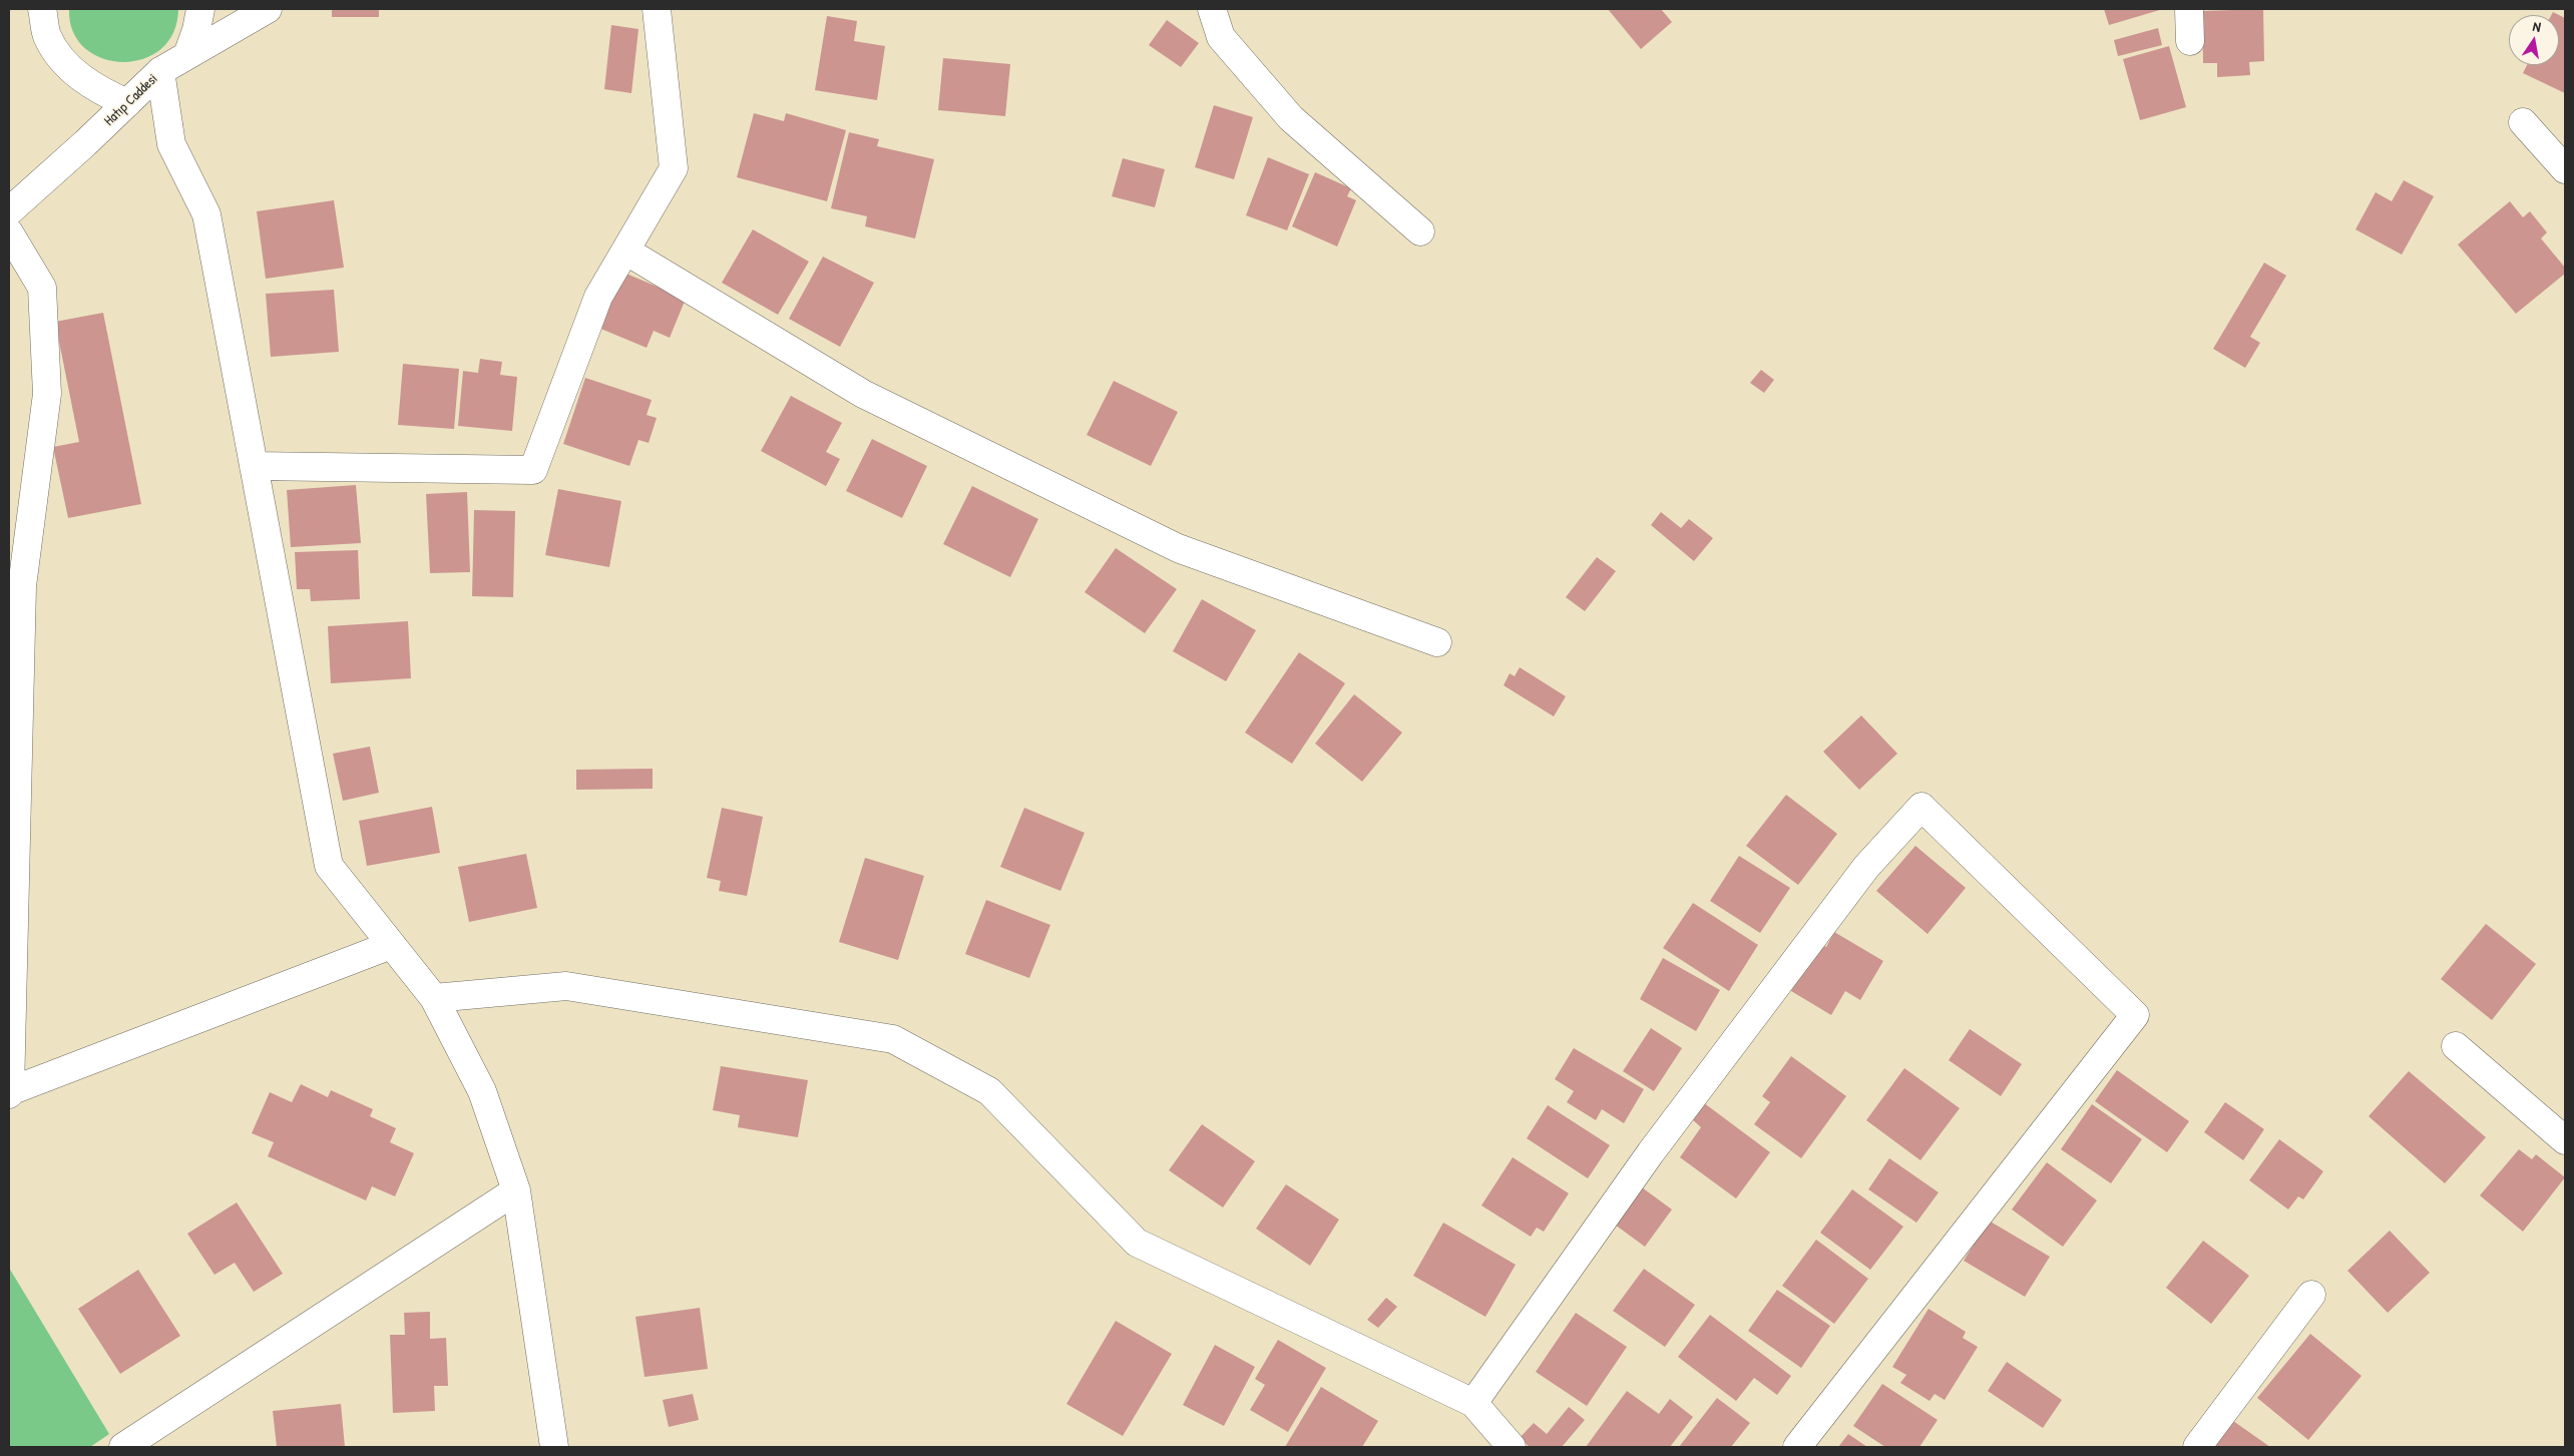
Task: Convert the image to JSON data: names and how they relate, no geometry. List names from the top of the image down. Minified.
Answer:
{"streets":{"street":["Hatıp Caddesi"]},"north":"top"}
